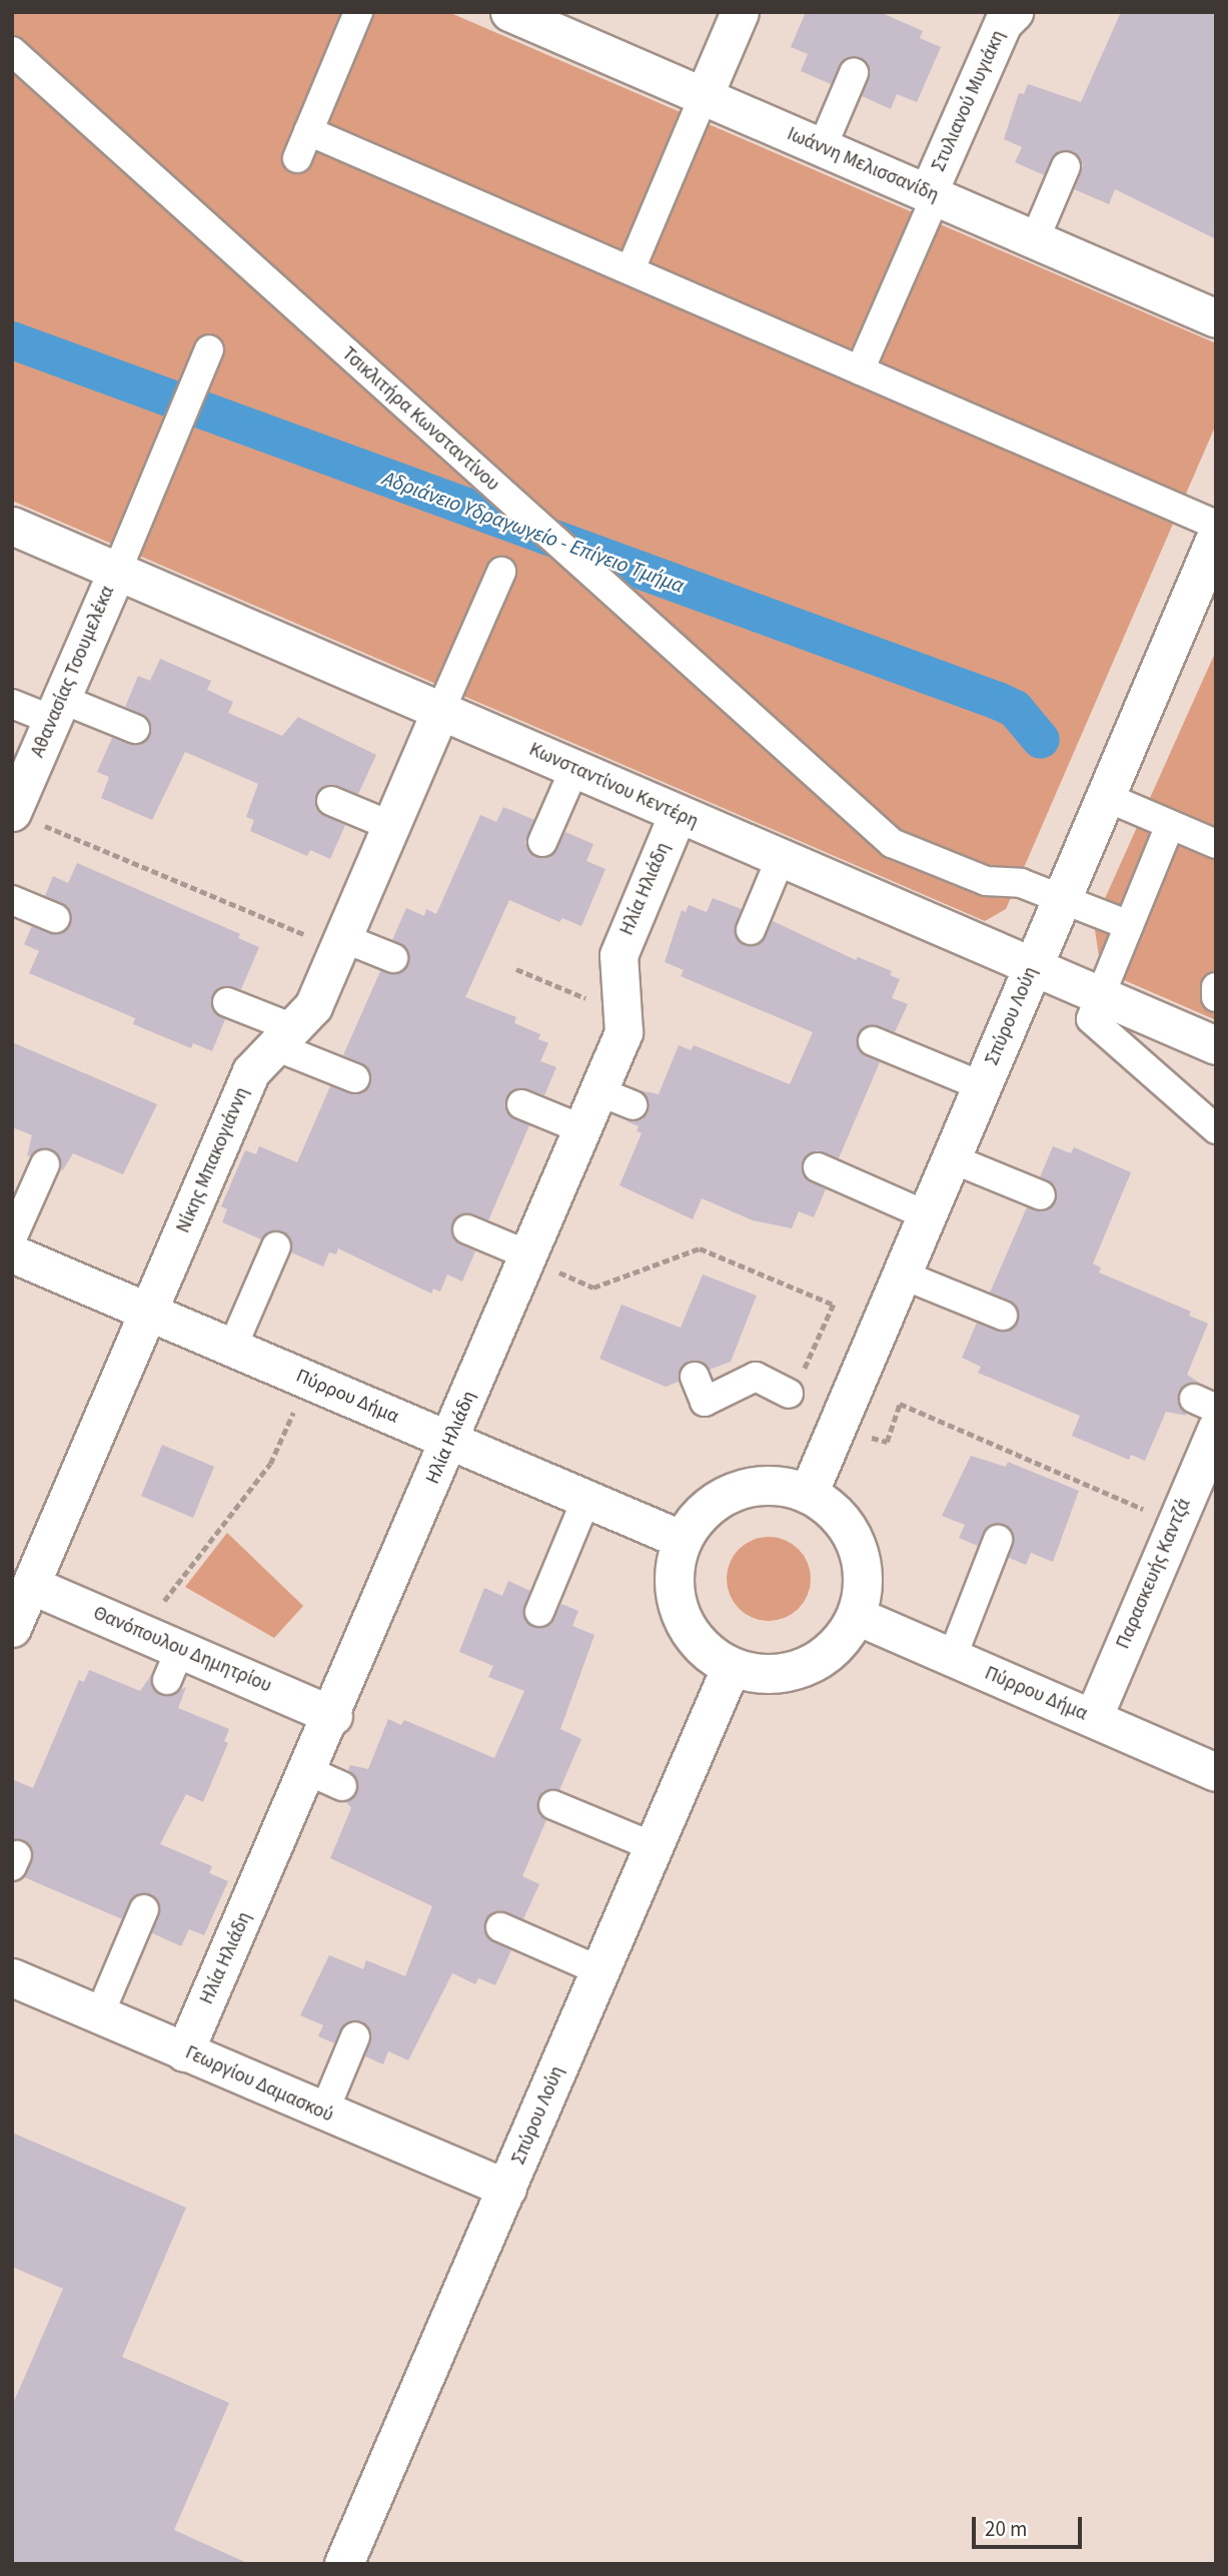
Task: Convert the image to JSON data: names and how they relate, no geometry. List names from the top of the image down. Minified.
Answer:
{"streets":{"street":["Στυλιανού Μυγιάκη","Ιωάννη Μελισσανίδη","Τσικλιτήρα Κωνσταντίνου","Αθανασίας Τσουμελέκα","Κωνσταντίνου Κεντέρη","Ηλία Ηλιάδη","Σπύρου Λούη","Νίκης Μπακογιάννη","Πύρρου Δήμα","Παρασκευής Καντζά","Θανόπουλου Δημητρίου","Γεωργίου Δαμασκού"]},"crossings":[["Στυλιανού Μυγιάκη","Ιωάννη Μελισσανίδη"],["Τσικλιτήρα Κωνσταντίνου","Σπύρου Λούη"],["Αθανασίας Τσουμελέκα","Κωνσταντίνου Κεντέρη"],["Κωνσταντίνου Κεντέρη","Ηλία Ηλιάδη"],["Κωνσταντίνου Κεντέρη","Σπύρου Λούη"],["Κωνσταντίνου Κεντέρη","Νίκης Μπακογιάννη"],["Ηλία Ηλιάδη","Πύρρου Δήμα"],["Ηλία Ηλιάδη","Θανόπουλου Δημητρίου"],["Ηλία Ηλιάδη","Γεωργίου Δαμασκού"],["Σπύρου Λούη","Πύρρου Δήμα"],["Σπύρου Λούη","Γεωργίου Δαμασκού"],["Νίκης Μπακογιάννη","Πύρρου Δήμα"],["Νίκης Μπακογιάννη","Θανόπουλου Δημητρίου"],["Πύρρου Δήμα","Παρασκευής Καντζά"]],"water":["Αδριάνειο Υδραγωγείο - Επίγειο Τμήμα"],"scale_bar":"20 m"}
